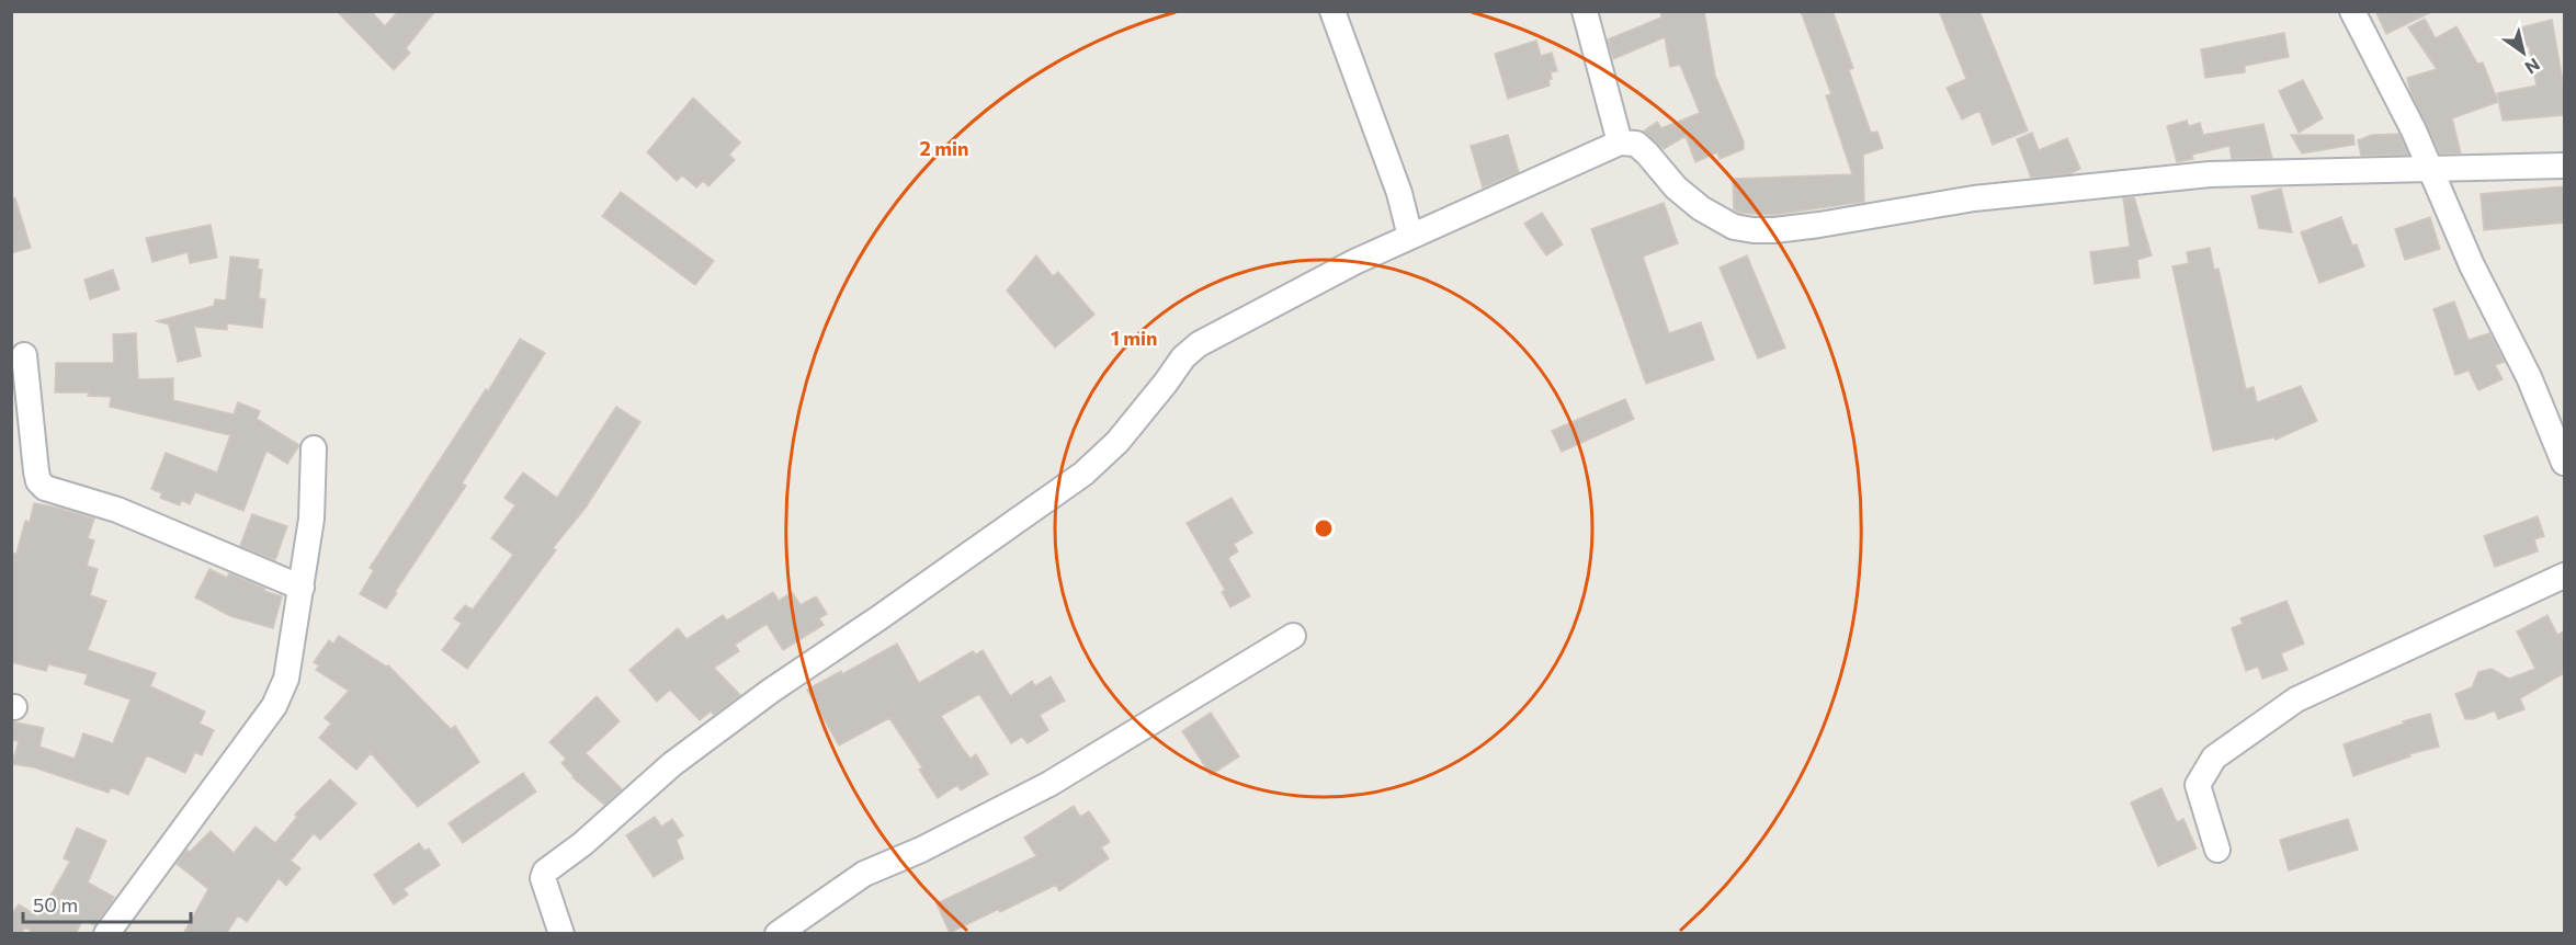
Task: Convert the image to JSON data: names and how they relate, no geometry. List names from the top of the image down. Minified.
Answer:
{"scale_bar":"50 m","north":"bottom right","rings":["2 min","1 min"]}
